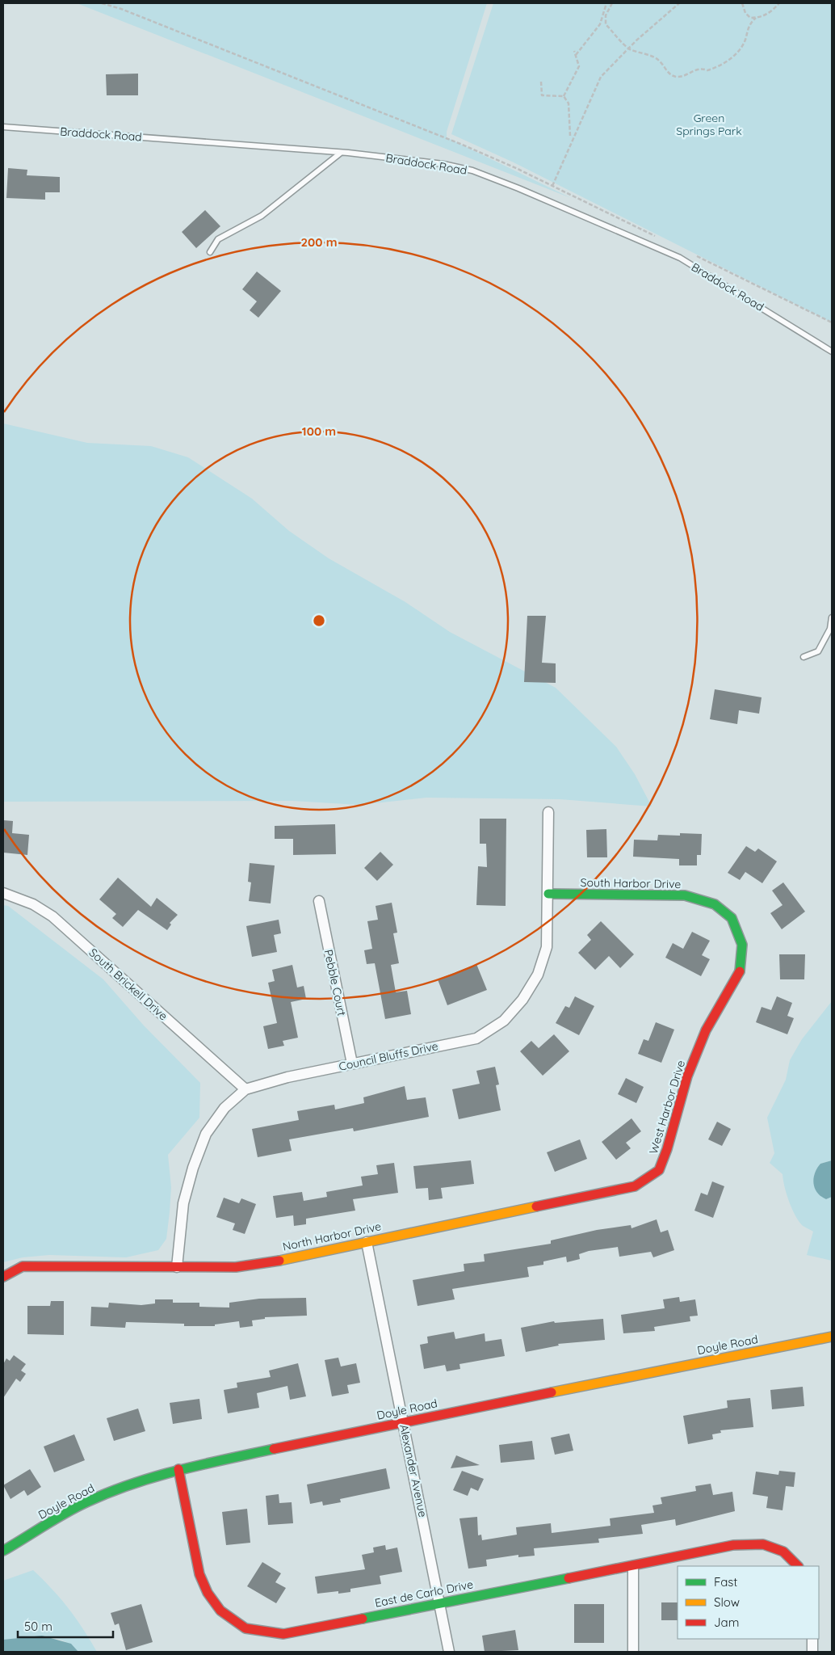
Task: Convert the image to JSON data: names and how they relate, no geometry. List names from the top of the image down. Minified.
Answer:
{"streets":{"street":["South Harbor Drive","Pebble Court","South Brickell Drive","Council Bluffs Drive","West Harbor Drive","North Harbor Drive","Doyle Road","Alexander Avenue","East de Carlo Drive"],"lane":["Braddock Road"]},"crossings":[["South Harbor Drive","Council Bluffs Drive"],["South Harbor Drive","West Harbor Drive"],["Pebble Court","Council Bluffs Drive"],["South Brickell Drive","Council Bluffs Drive"],["Council Bluffs Drive","North Harbor Drive"],["West Harbor Drive","North Harbor Drive"],["North Harbor Drive","Alexander Avenue"],["Doyle Road","Alexander Avenue"],["Doyle Road","East de Carlo Drive"],["Alexander Avenue","East de Carlo Drive"]],"parks":["Green Springs Park"],"legend":["Fast","Slow","Jam"],"scale_bar":"50 m","rings":["200 m","100 m"]}
